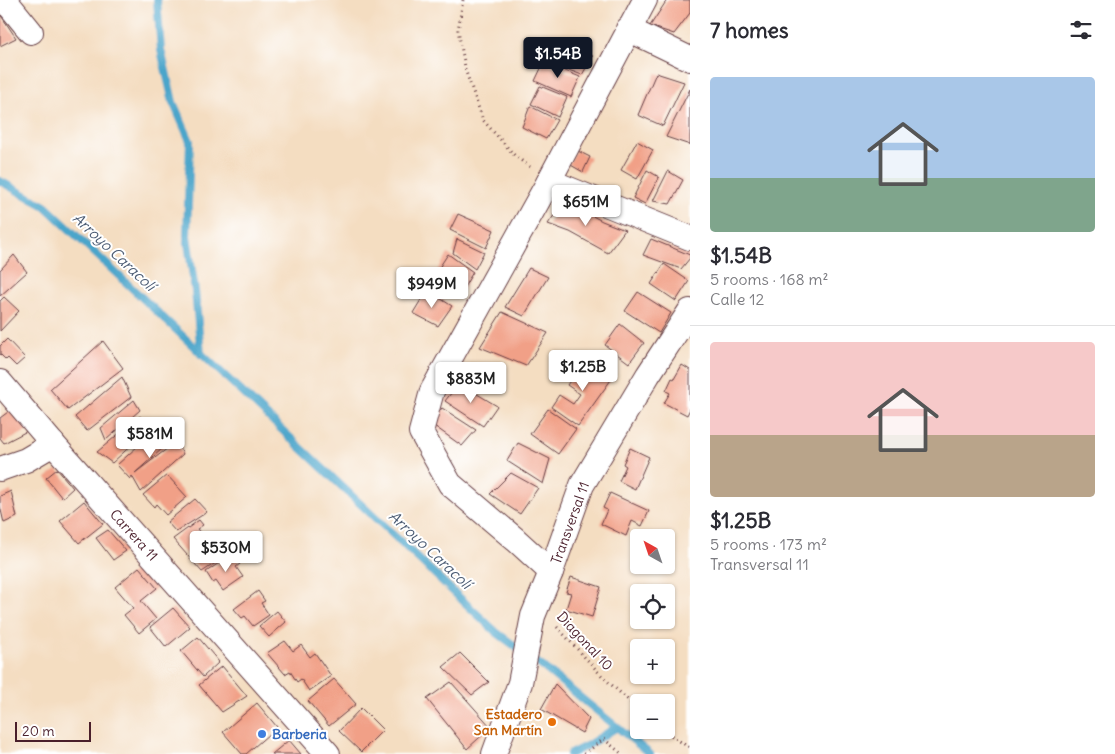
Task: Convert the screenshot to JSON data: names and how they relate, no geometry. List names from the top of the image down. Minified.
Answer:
{"streets":{"street":["Transversal 11","Carrera 11"],"path":["Diagonal 10"]},"crossings":[["Transversal 11","Diagonal 10"]],"water":["Arroyo Caracolí"],"places":["Estadero San Martín","Barberia"],"scale_bar":"20 m","north":"top left","page":{"heading":"7 homes","price":["$1.54B","$651M","$949M","$1.25B","$883M","$581M","$530M"],"list":[{"name":"$1.54B","note":"5 rooms · 168 m² · Calle 12"},{"name":"$1.25B","note":"5 rooms · 173 m² · Transversal 11"}],"map_buttons":["+","−"],"scale":"20 m"}}
